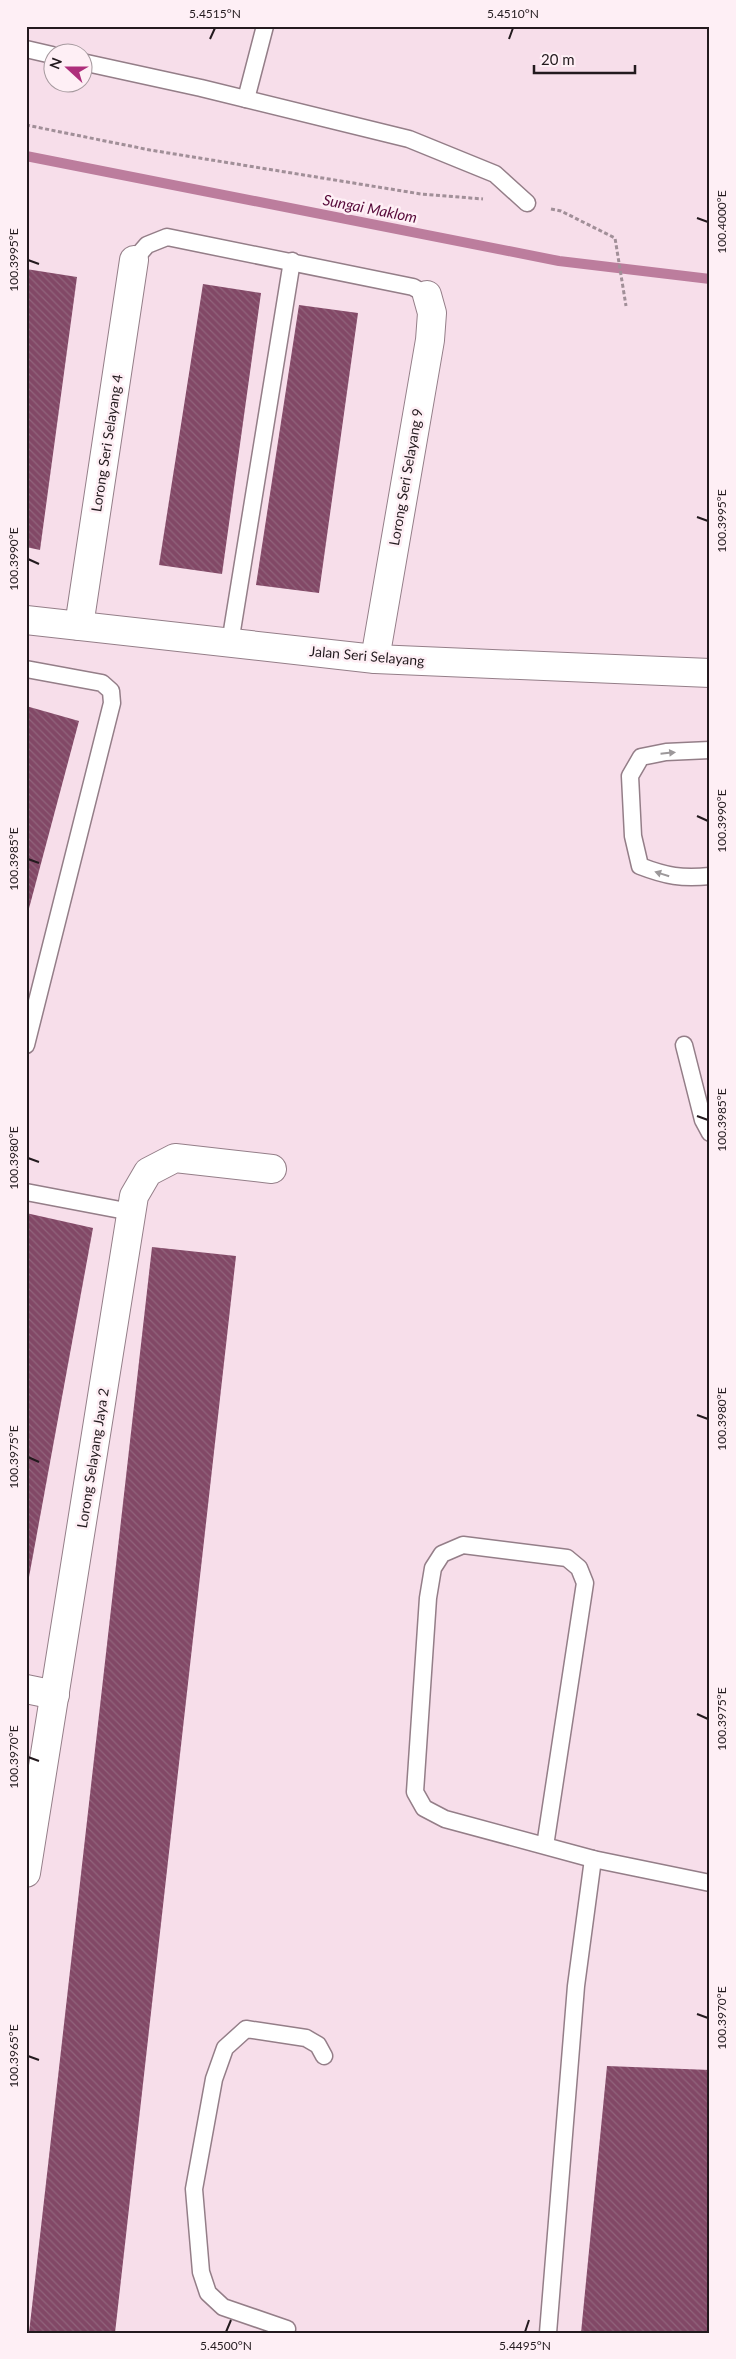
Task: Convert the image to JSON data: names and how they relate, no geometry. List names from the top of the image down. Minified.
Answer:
{"streets":{"street":["Lorong Seri Selayang 4","Lorong Seri Selayang 9","Jalan Seri Selayang","Lorong Selayang Jaya 2"]},"crossings":[["Lorong Seri Selayang 4","Jalan Seri Selayang"],["Lorong Seri Selayang 9","Jalan Seri Selayang"]],"water":["Sungai Maklom"],"scale_bar":"20 m","north":"left","coordinates":["5.4515°N","5.4510°N","100.4000°E","100.3995°E","100.3990°E","100.3985°E","100.3980°E","100.3975°E","100.3970°E","100.3965°E","5.4500°N","5.4495°N"]}
